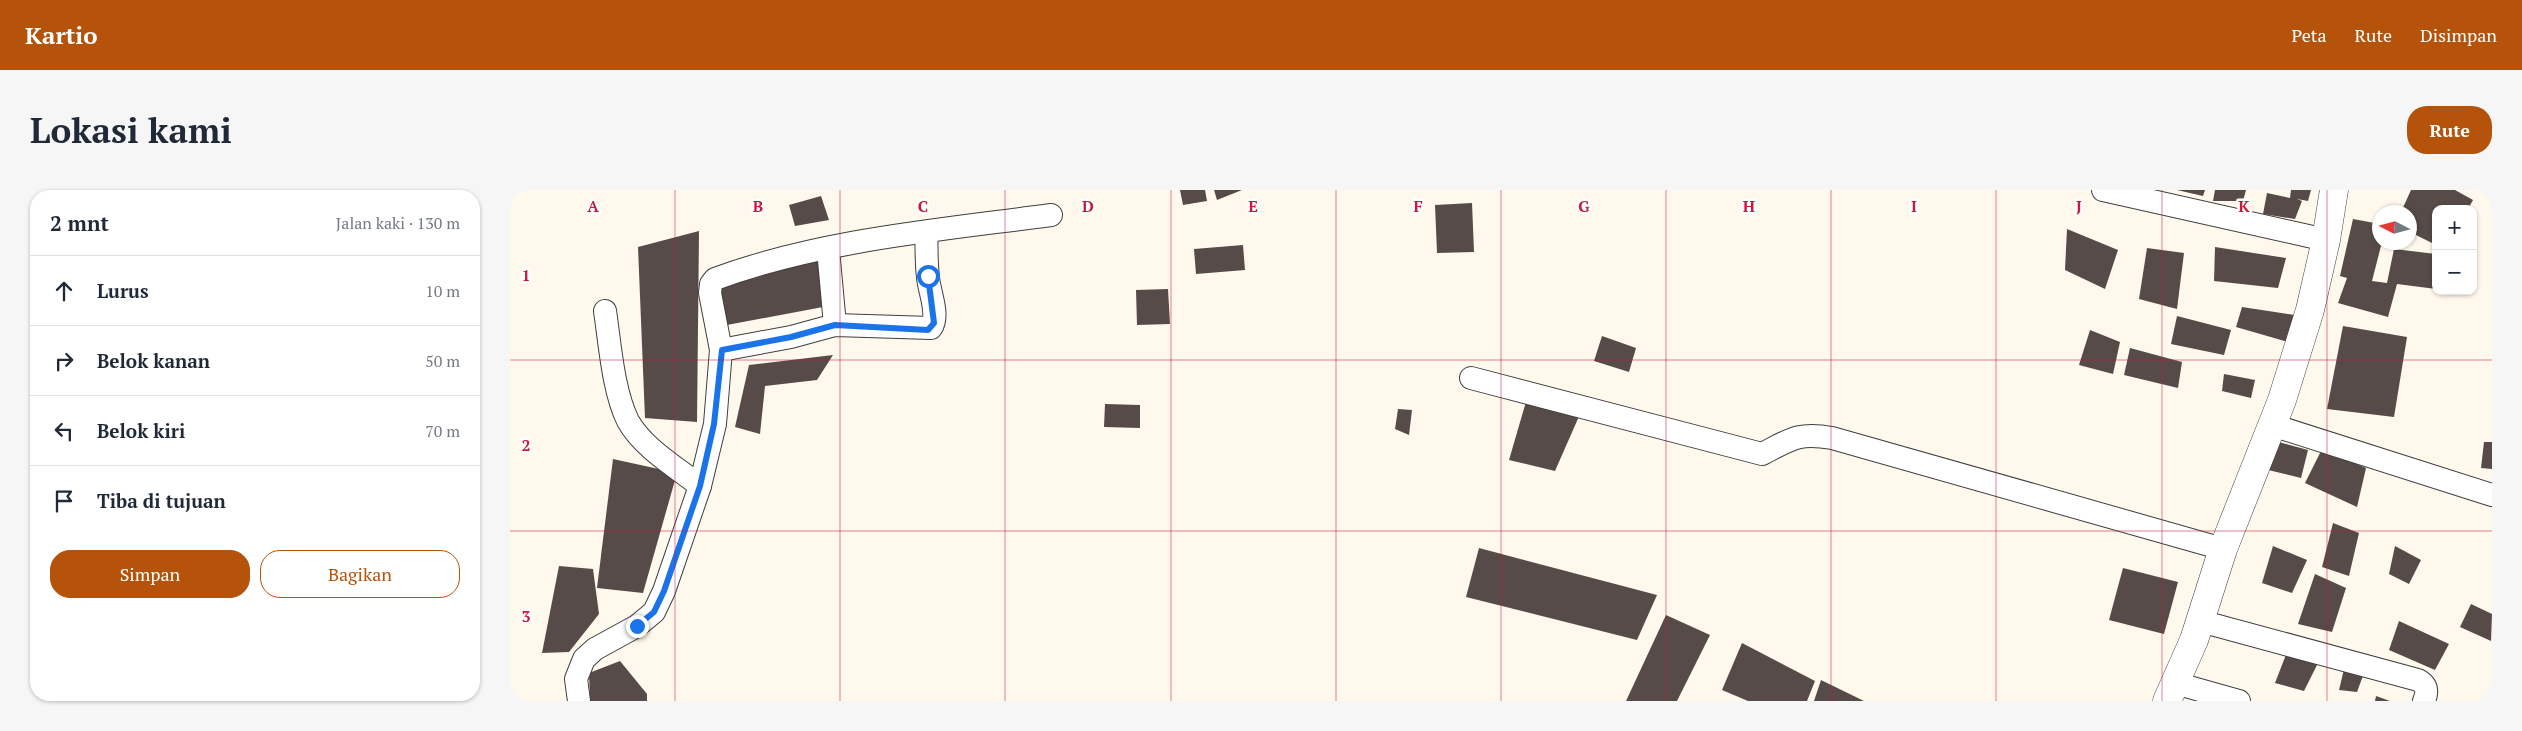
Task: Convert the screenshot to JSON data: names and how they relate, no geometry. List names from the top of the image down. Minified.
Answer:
{"north":"left","page":{"header":"Kartio","nav":["Peta","Rute","Disimpan"],"buttons":["Rute",["Simpan","Bagikan"]],"title":"Lokasi kami","heading":["2 mnt","Jalan kaki · 130 m"],"map_buttons":["+","−"],"list":[["Lurus","10 m"],["Belok kanan","50 m"],["Belok kiri","70 m"],"Tiba di tujuan"]},"grid":{"columns":["A","B","C","D","E","F","G","H","I","J","K"],"rows":["1","2","3"]}}
